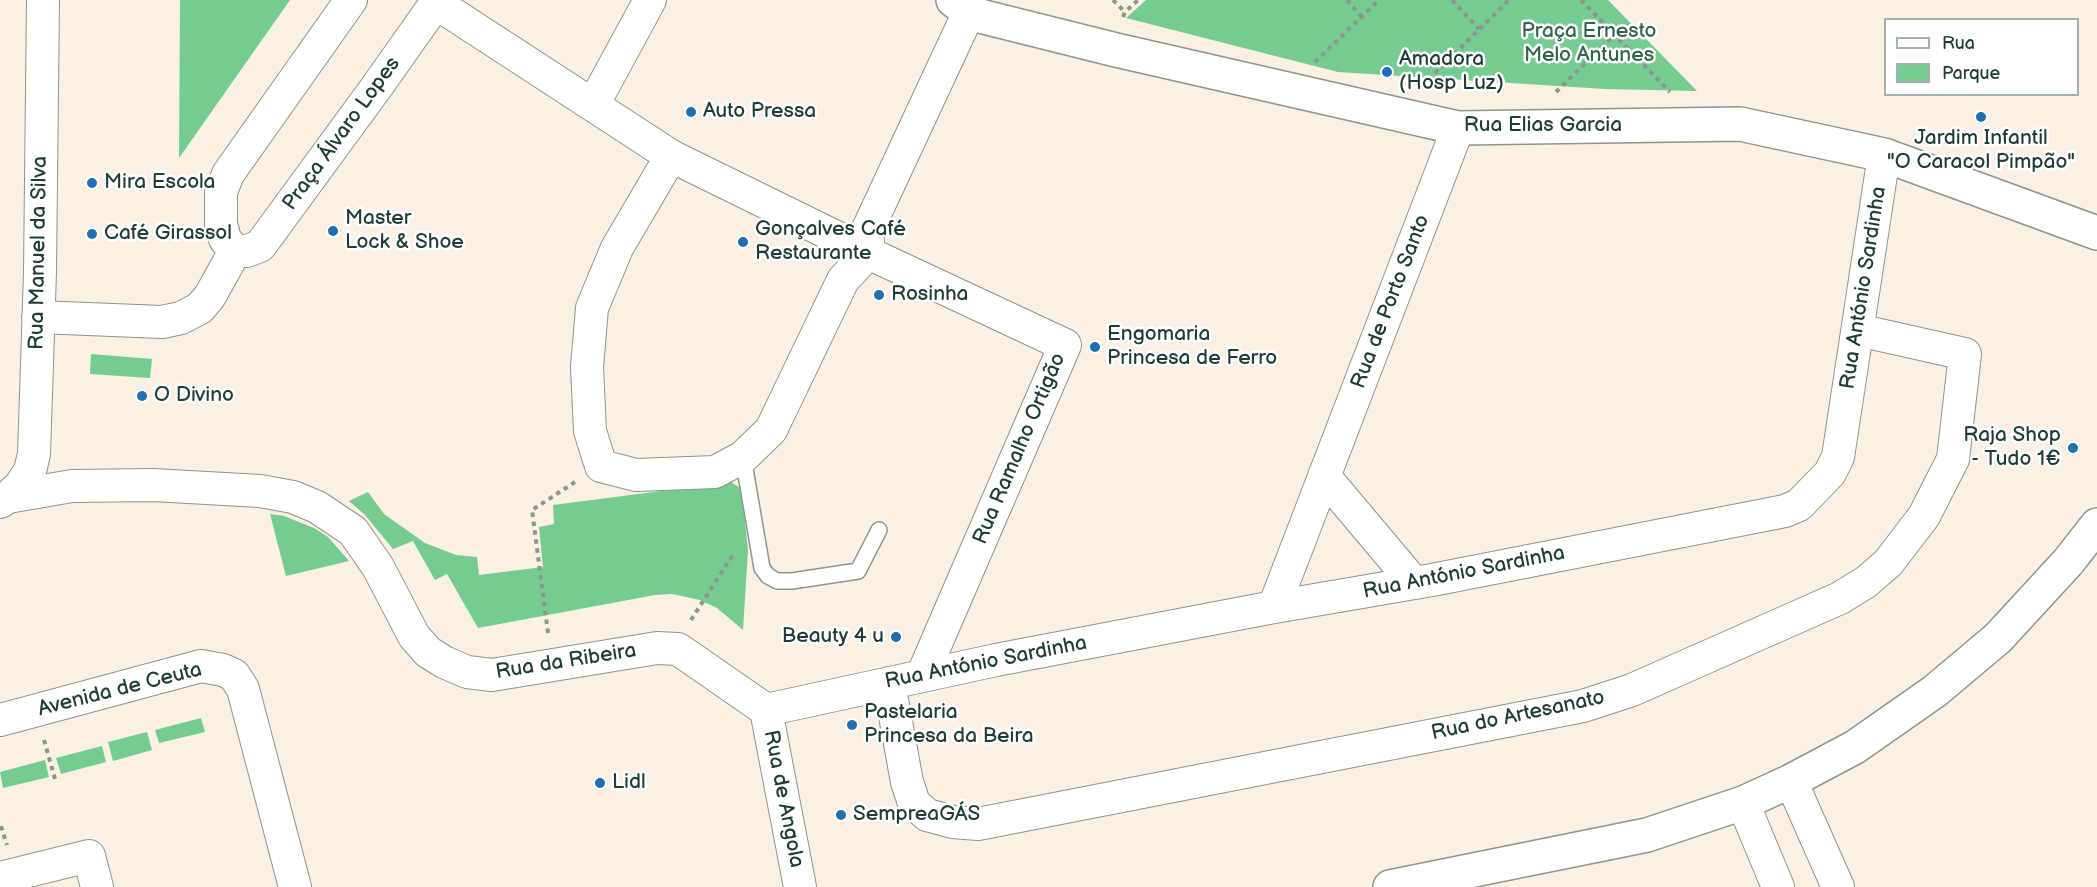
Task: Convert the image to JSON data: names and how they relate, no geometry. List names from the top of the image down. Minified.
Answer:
{"streets":{"street":["Rua Elias Garcia","Praça Álvaro Lopes","Rua Manuel da Silva","Rua António Sardinha","Rua de Porto Santo","Rua Ramalho Ortigão","Rua da Ribeira","Avenida de Ceuta","Rua do Artesanato","Rua de Angola"]},"crossings":[["Rua Elias Garcia","Rua António Sardinha"],["Rua Elias Garcia","Rua de Porto Santo"],["Praça Álvaro Lopes","Rua Ramalho Ortigão"],["Rua Manuel da Silva","Rua da Ribeira"],["Rua António Sardinha","Rua de Porto Santo"],["Rua António Sardinha","Rua Ramalho Ortigão"],["Rua António Sardinha","Rua do Artesanato"],["Rua António Sardinha","Rua de Angola"]],"parks":["Praça Ernesto Melo Antunes"],"places":["Amadora (Hosp Luz)","Auto Pressa","Jardim Infantil \"O Caracol Pimpão\"","Mira Escola","Master Lock & Shoe","Café Girassol","Gonçalves Café Restaurante","Rosinha","Engomaria Princesa de Ferro","O Divino","Raja Shop - Tudo 1€","Beauty 4 u","Pastelaria Princesa da Beira","Lidl","SempreaGÁS"],"legend":["Rua","Parque"]}
